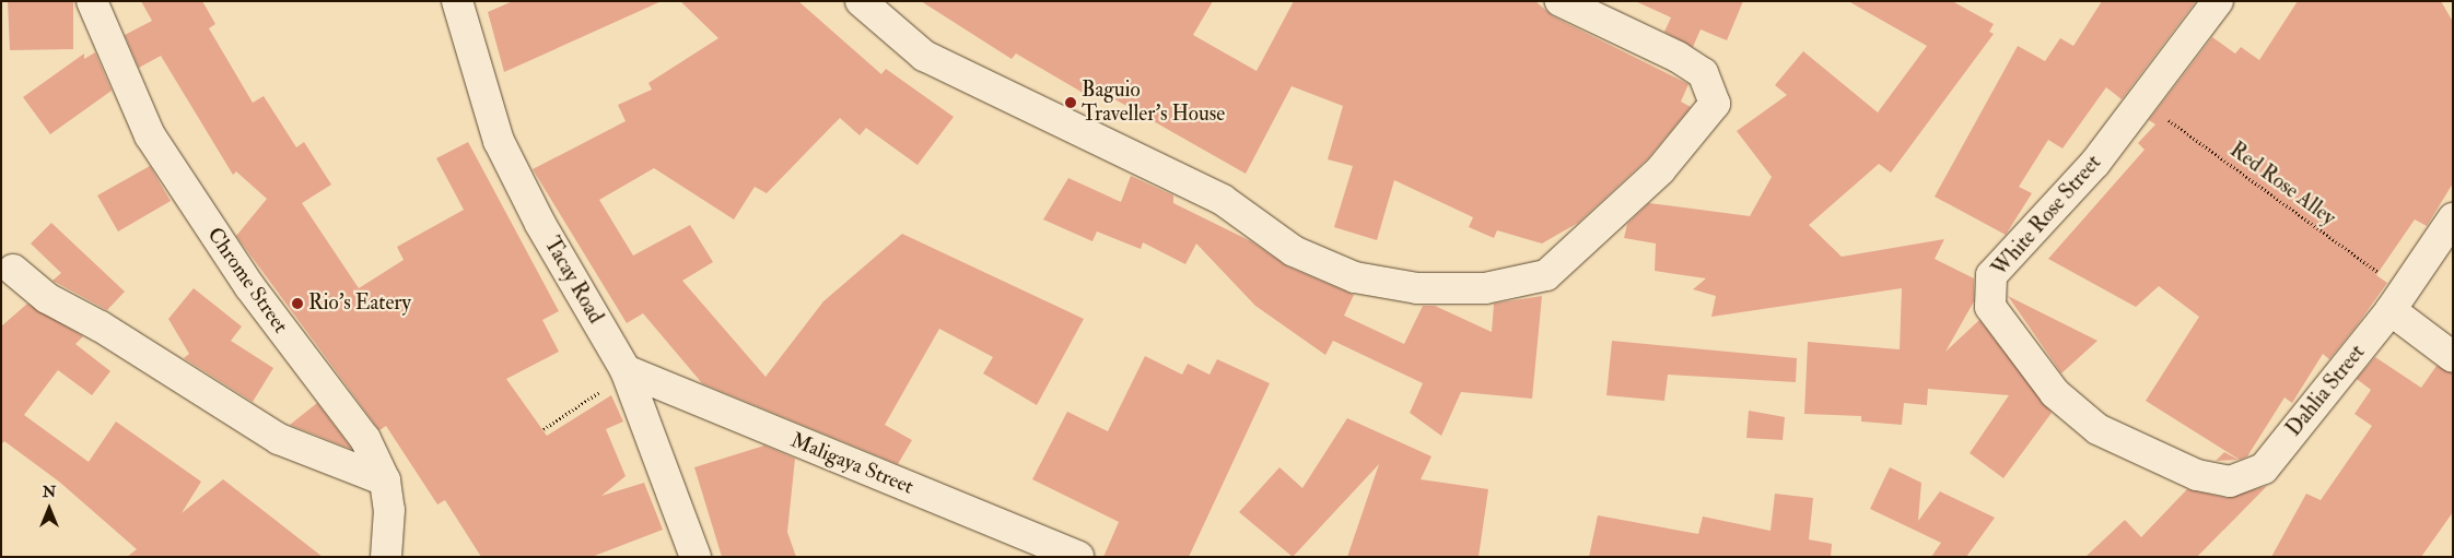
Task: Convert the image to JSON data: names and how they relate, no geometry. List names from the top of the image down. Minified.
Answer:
{"streets":{"street":["White Rose Street","Chrome Street","Tacay Road","Dahlia Street","Maligaya Street"],"path":["Red Rose Alley"]},"crossings":[["Red Rose Alley","White Rose Street"],["Red Rose Alley","Dahlia Street"],["White Rose Street","Dahlia Street"],["Tacay Road","Maligaya Street"]],"places":["Baguio Traveller's House","Rio's Eatery"],"north":"top"}
